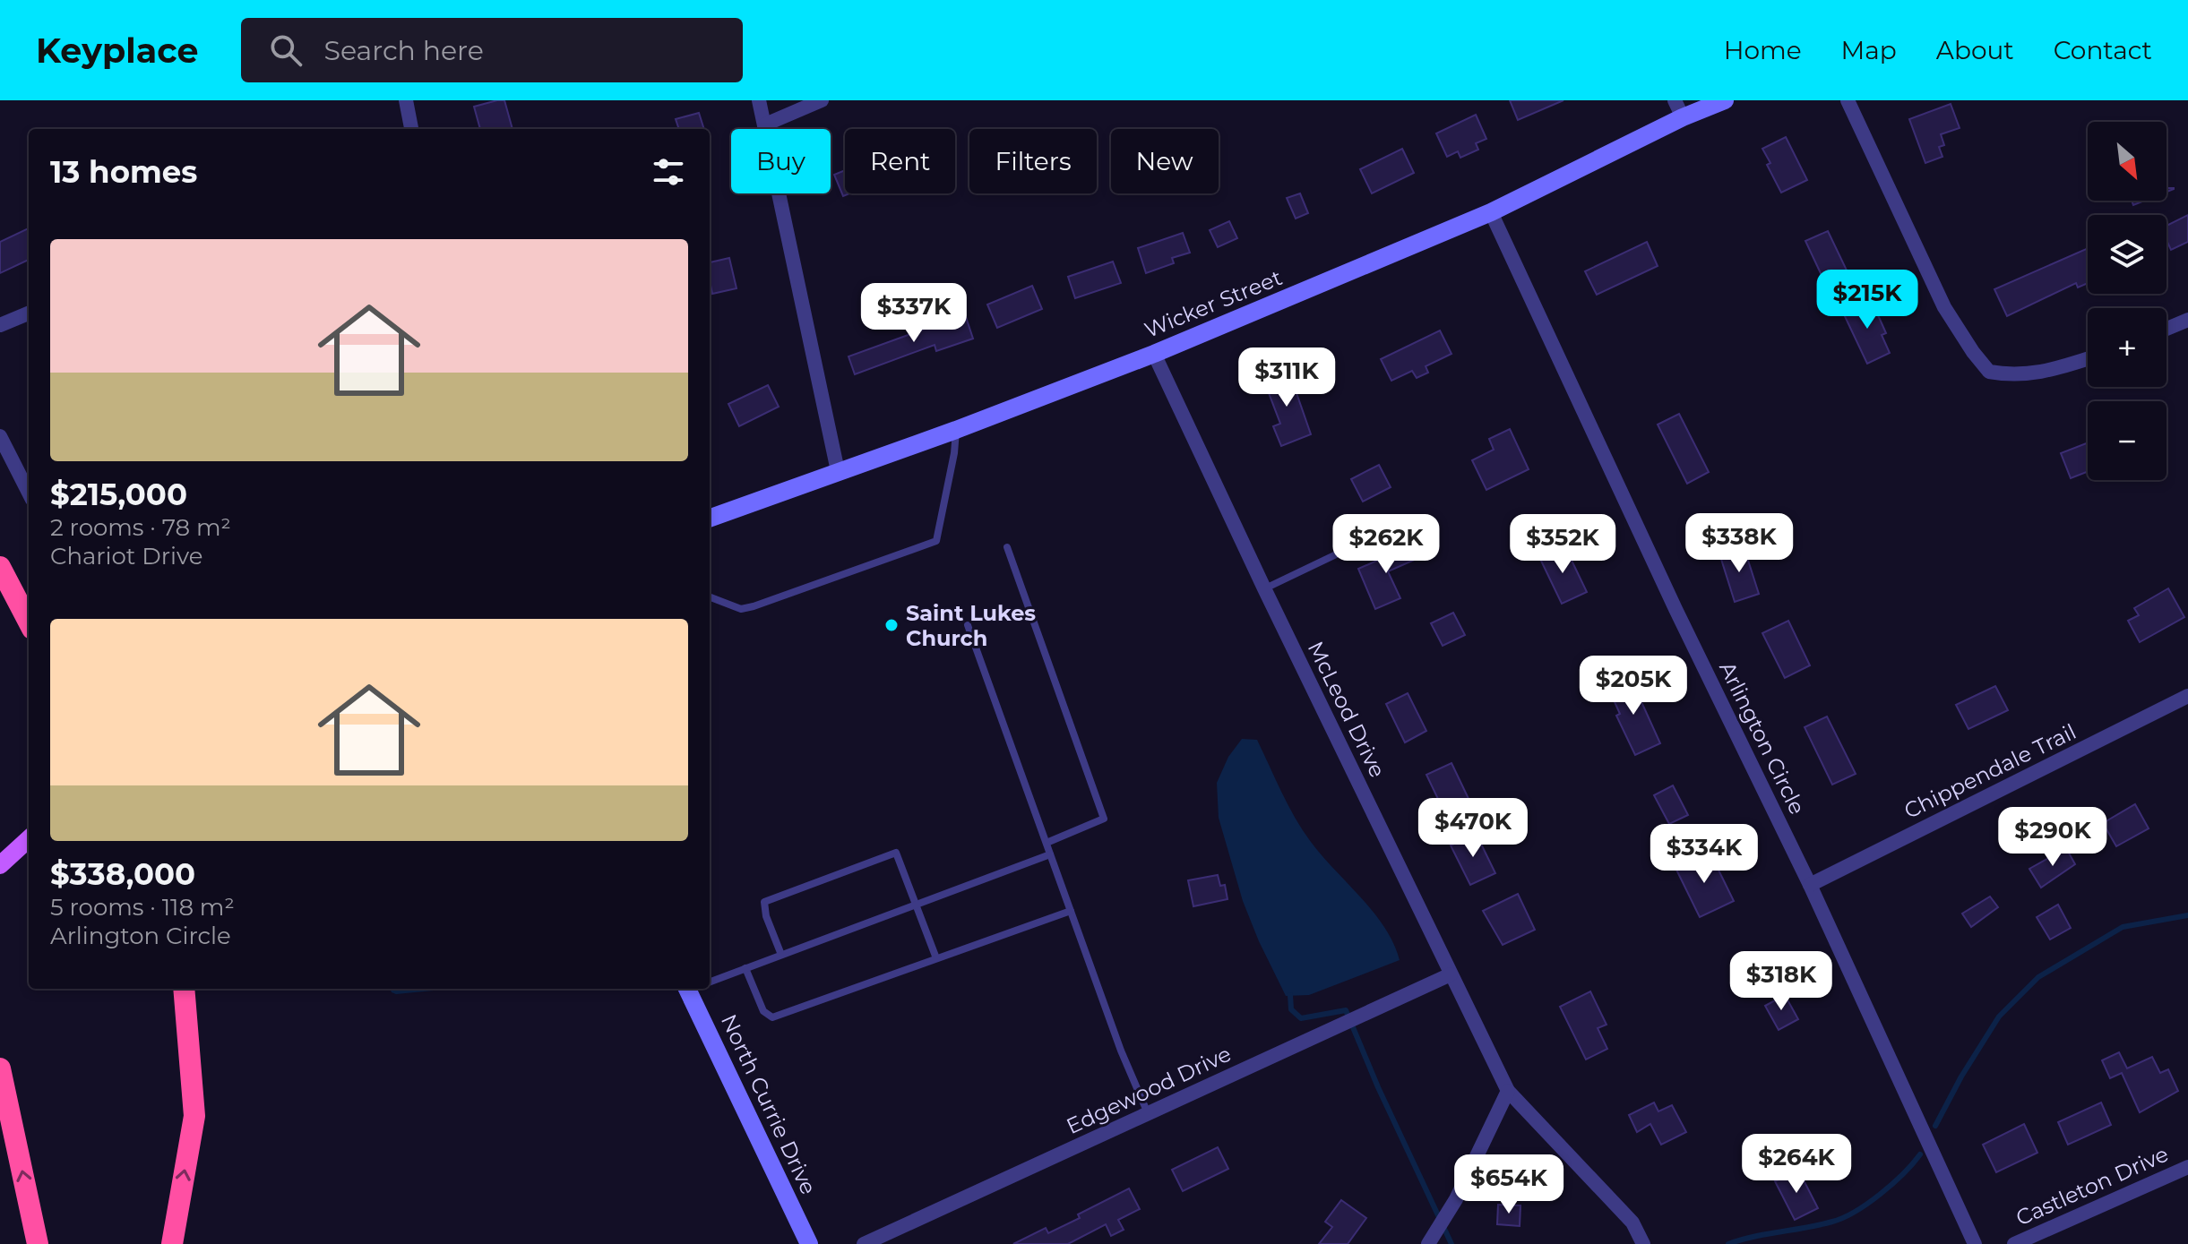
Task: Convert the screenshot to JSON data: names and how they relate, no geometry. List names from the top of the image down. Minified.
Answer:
{"streets":{"main road":["Wicker Street","North Currie Drive"],"street":["McLeod Drive","Arlington Circle","Chippendale Trail","Edgewood Drive","Castleton Drive"]},"crossings":[["Wicker Street","McLeod Drive"],["Wicker Street","Arlington Circle"],["McLeod Drive","Edgewood Drive"],["Arlington Circle","Chippendale Trail"]],"places":["Saint Lukes Church"],"north":"bottom right","page":{"header":"Keyplace","search":"Search here","nav":["Home","Map","About","Contact"],"map_buttons":["+","−"],"chip":["Buy","Rent","Filters","New"],"heading":"13 homes","list":[{"name":"$215,000","note":"2 rooms · 78 m² · Chariot Drive"},{"name":"$338,000","note":"5 rooms · 118 m² · Arlington Circle"}],"price":["$215K","$337K","$311K","$338K","$262K","$352K","$205K","$470K","$290K","$334K","$318K","$264K","$654K"]}}
